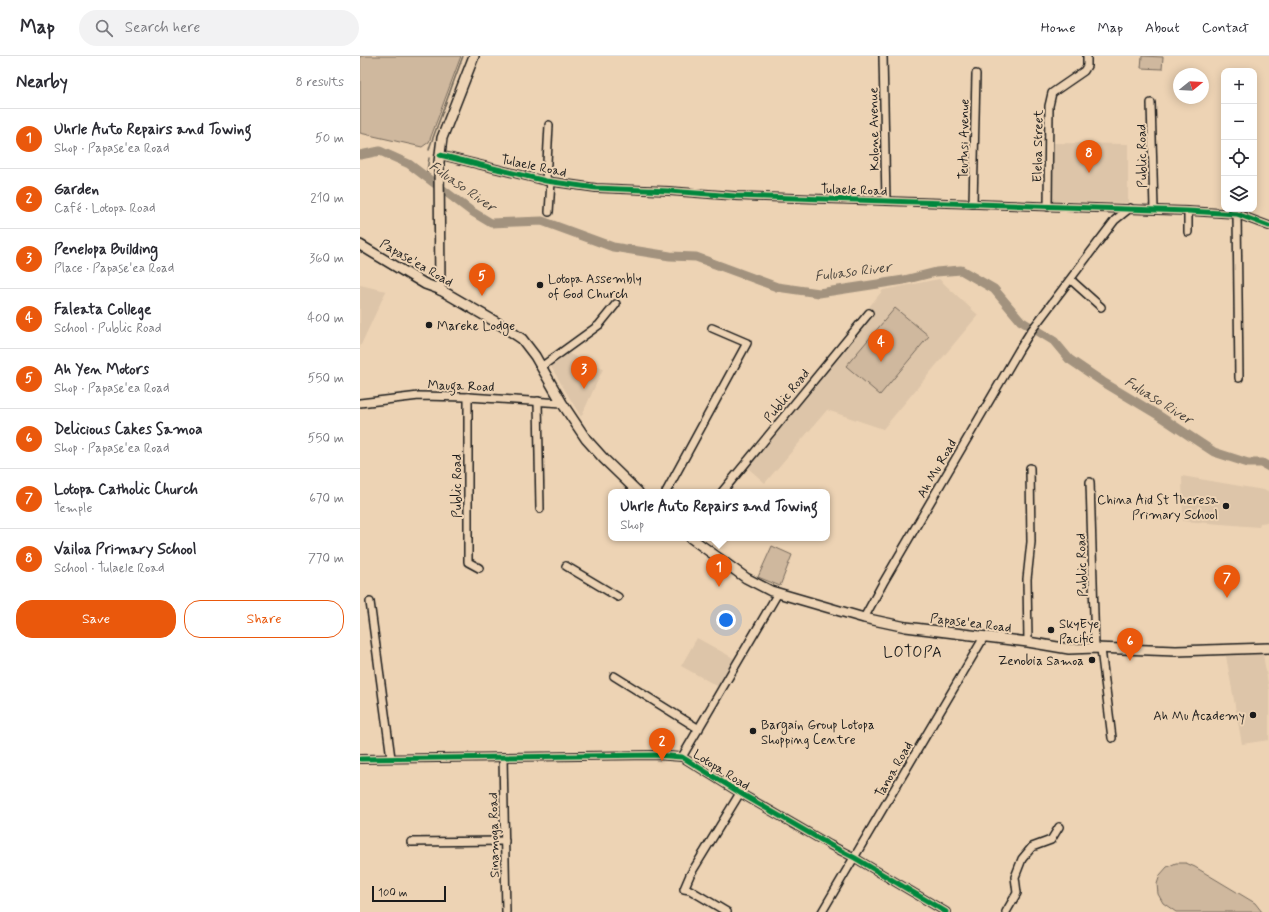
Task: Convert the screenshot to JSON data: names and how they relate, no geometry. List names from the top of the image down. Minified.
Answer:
{"streets":{"main road":["Papase'ea Road"],"street":["Kolone Avenue","Teutusi Avenue","Eleloa Street","Public Road","Tulaele Road","Mauga Road","Ah Mu Road","Lotopa Road","Tanoa Road","Sinamoga Road"]},"crossings":[["Kolone Avenue","Tulaele Road"],["Teutusi Avenue","Tulaele Road"],["Eleloa Street","Tulaele Road"],["Public Road","Tulaele Road"],["Public Road","Papase'ea Road"],["Public Road","Mauga Road"],["Papase'ea Road","Mauga Road"],["Papase'ea Road","Ah Mu Road"],["Papase'ea Road","Tanoa Road"],["Lotopa Road","Tanoa Road"],["Lotopa Road","Sinamoga Road"]],"districts":["LOTOPA"],"water":["Fuluaso River"],"places":["Lotopa Assembly of God Church","Mareke Lodge","China Aid St Theresa Primary School","SkyEye Pacific","Zenobia Samoa","Ah Mu Academy","Bargain Group Lotopa Shopping Centre"],"scale_bar":"100 m","north":"right","page":{"header":"Map","search":"Search here","nav":["Home","Map","About","Contact"],"heading":["Nearby","8 results"],"map_buttons":["+","−"],"list":[{"mark":"1","name":"Uhrle Auto Repairs and Towing","note":"Shop · Papase'ea Road","value":"50 m"},{"mark":"2","name":"Garden","note":"Café · Lotopa Road","value":"210 m"},{"mark":"3","name":"Penelopa Building","note":"Place · Papase'ea Road","value":"360 m"},{"mark":"4","name":"Faleata College","note":"School · Public Road","value":"400 m"},{"mark":"5","name":"Ah Yen Motors","note":"Shop · Papase'ea Road","value":"550 m"},{"mark":"6","name":"Delicious Cakes Samoa","note":"Shop · Papase'ea Road","value":"550 m"},{"mark":"7","name":"Lotopa Catholic Church","note":"Temple","value":"670 m"},{"mark":"8","name":"Vailoa Primary School","note":"School · Tulaele Road","value":"770 m"}],"pins":["8","5","4","3","1","7","6","2"],"popup":["Uhrle Auto Repairs and Towing","Shop"],"buttons":["Save","Share"],"scale":"100 m"}}
